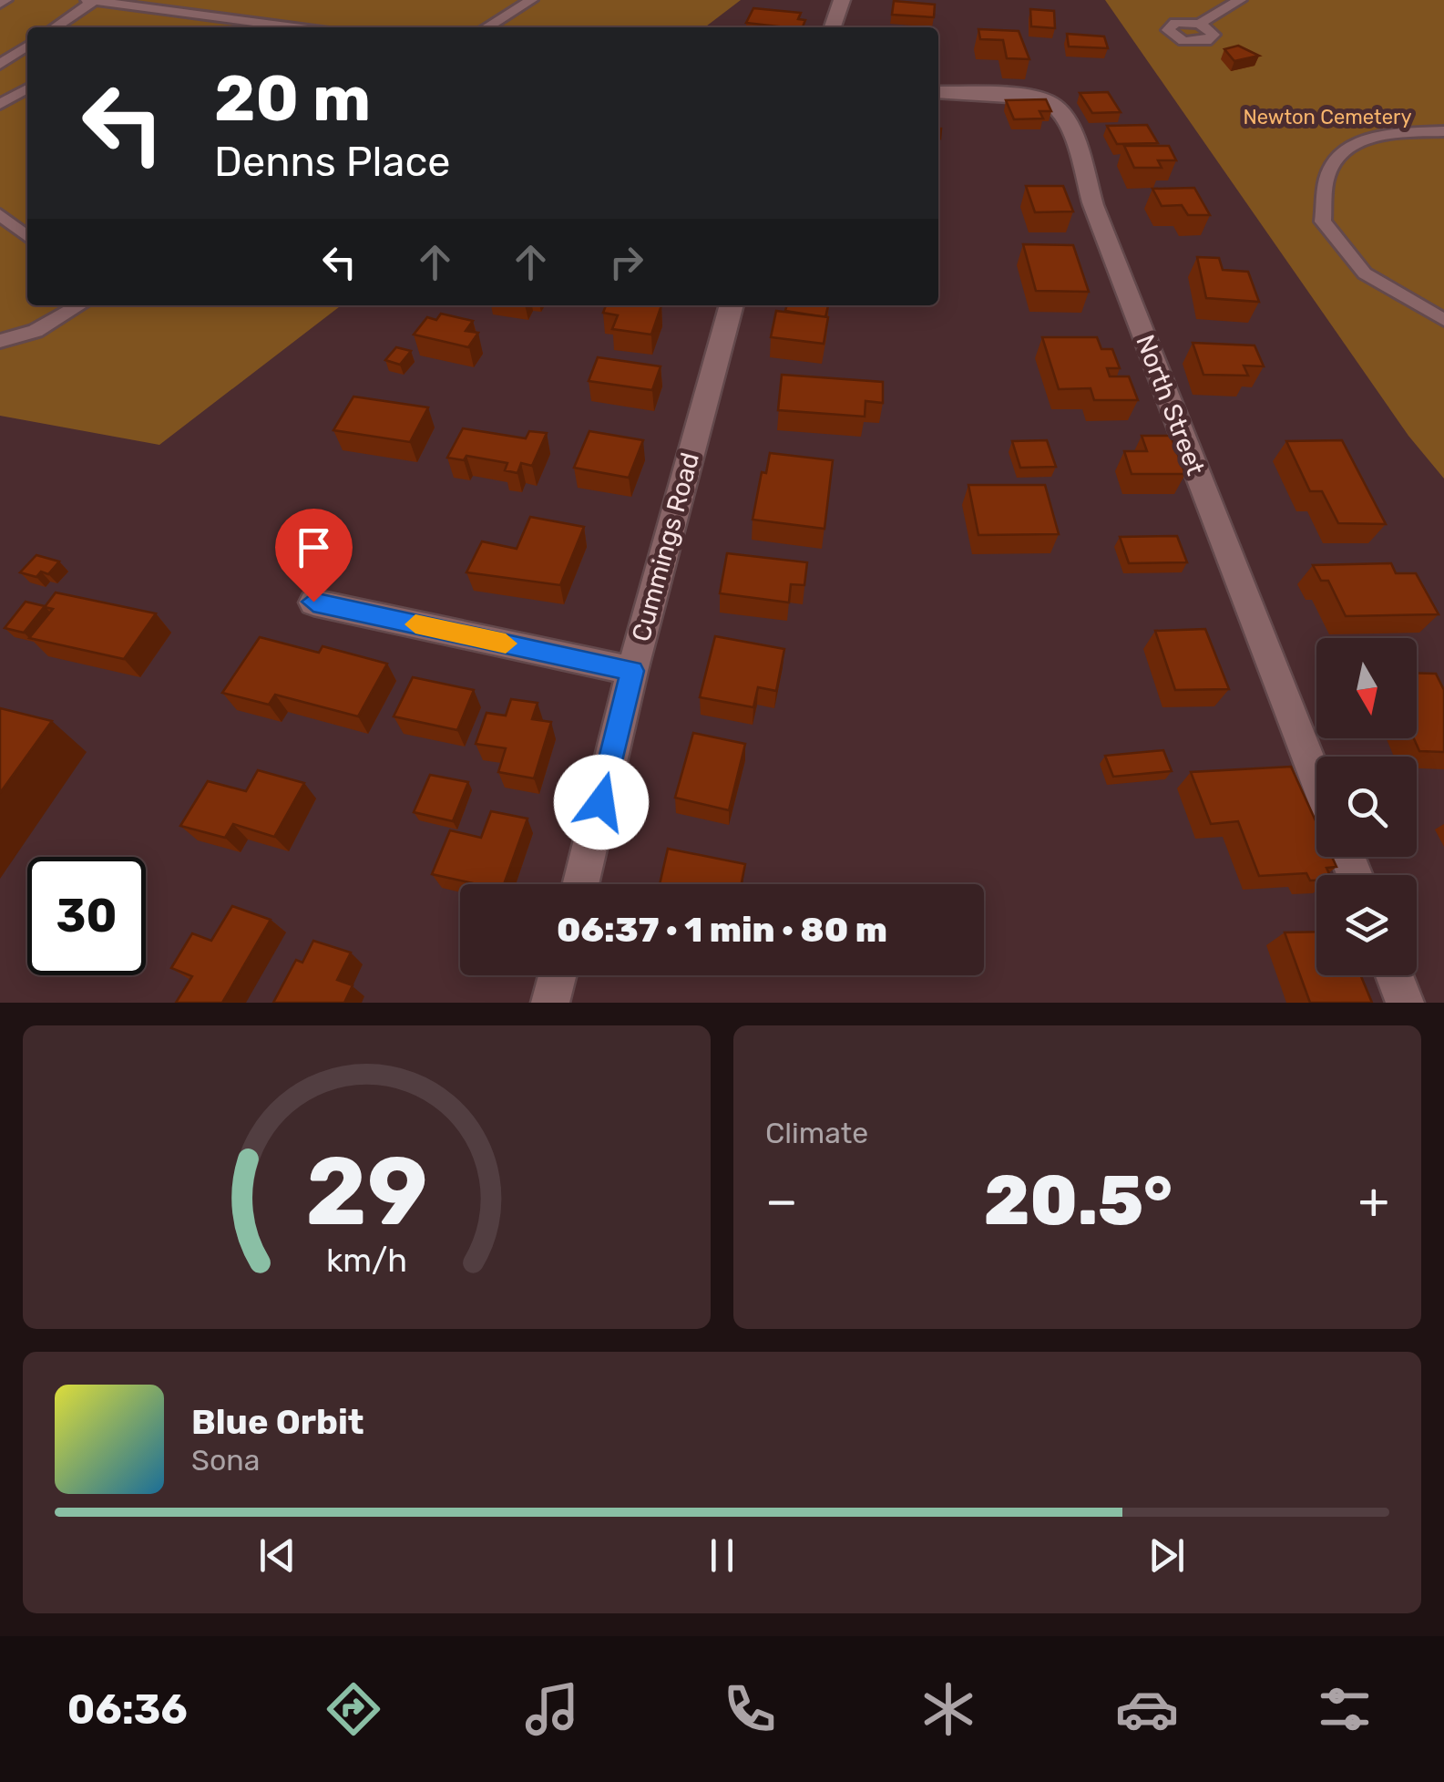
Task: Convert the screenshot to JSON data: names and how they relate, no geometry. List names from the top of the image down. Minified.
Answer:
{"streets":{"street":["North Street","Cummings Road"]},"parks":["Newton Cemetery"],"north":"bottom","page":{"turn":["20 m","Denns Place"],"limit":"30","trip":"06:37 · 1 min · 80 m","tile":"Climate","heat":["−","20.5°","+"],"song":["Blue Orbit","Sona"],"tabs":"06:36","gauge":["29","km/h"]}}
